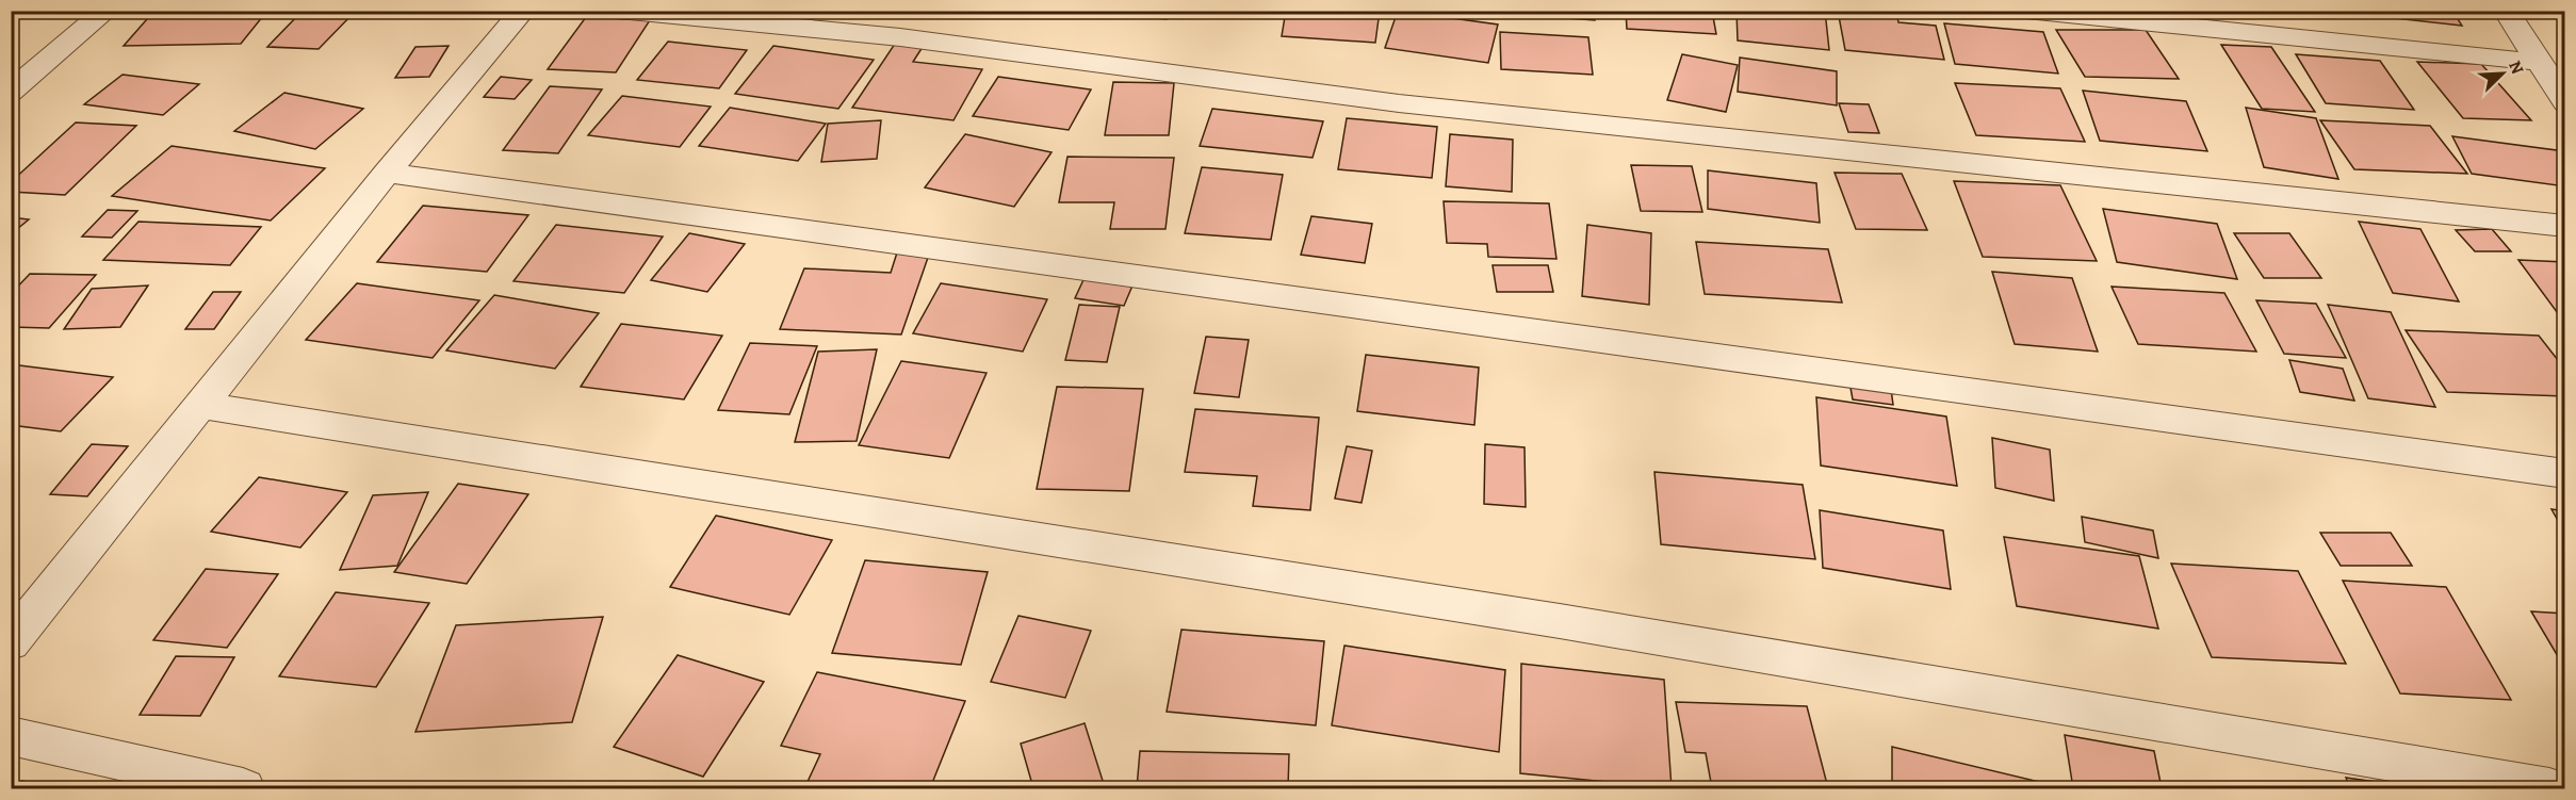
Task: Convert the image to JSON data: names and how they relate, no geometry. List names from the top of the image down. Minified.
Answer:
{"north":"top right"}
